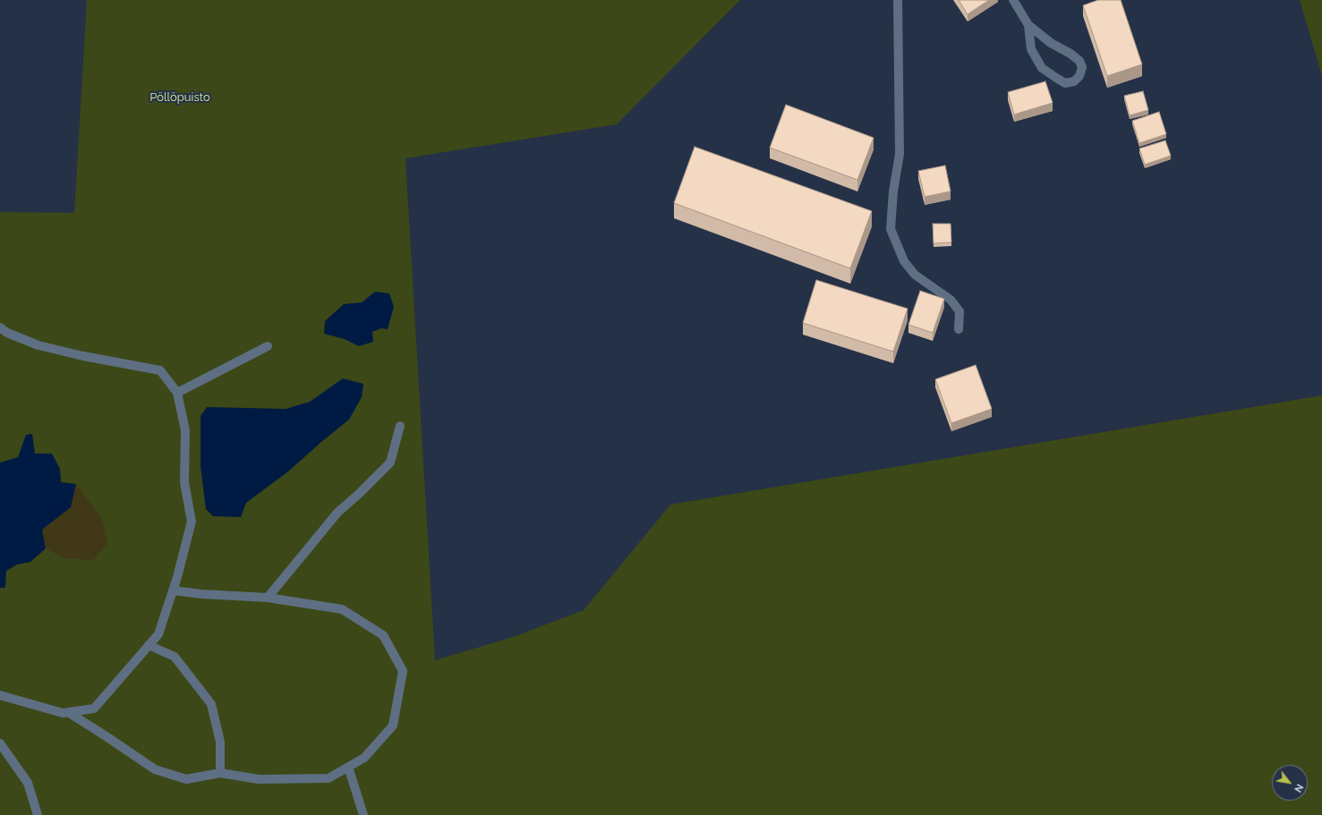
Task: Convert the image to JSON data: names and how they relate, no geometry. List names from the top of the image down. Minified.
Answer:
{"parks":["Pöllöpuisto"],"north":"bottom right"}
